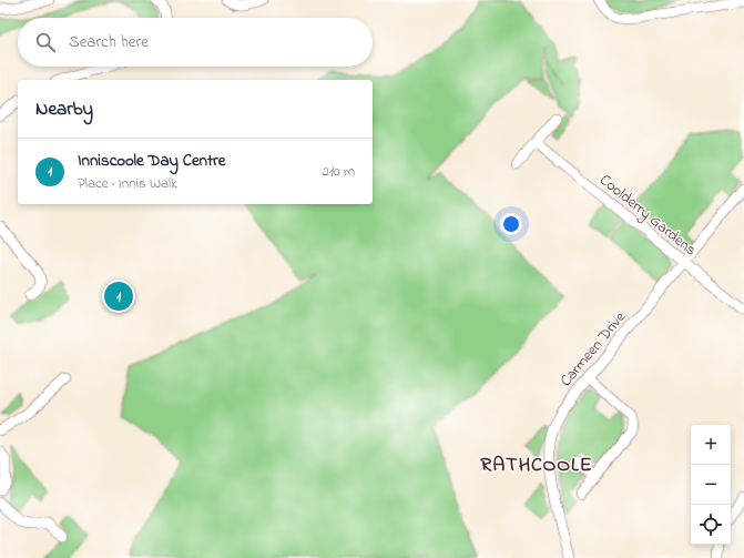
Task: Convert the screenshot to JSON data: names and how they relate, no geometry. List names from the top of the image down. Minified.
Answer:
{"streets":{"street":["Coolderry Gardens","Carmeen Drive"]},"crossings":[["Coolderry Gardens","Carmeen Drive"]],"districts":["RATHCOOLE"],"page":{"search":"Search here","heading":"Nearby","list":[{"mark":"1","name":"Inniscoole Day Centre","note":"Place · Innis Walk","value":"210 m"}],"pins":"1","map_buttons":["+","−"]}}
